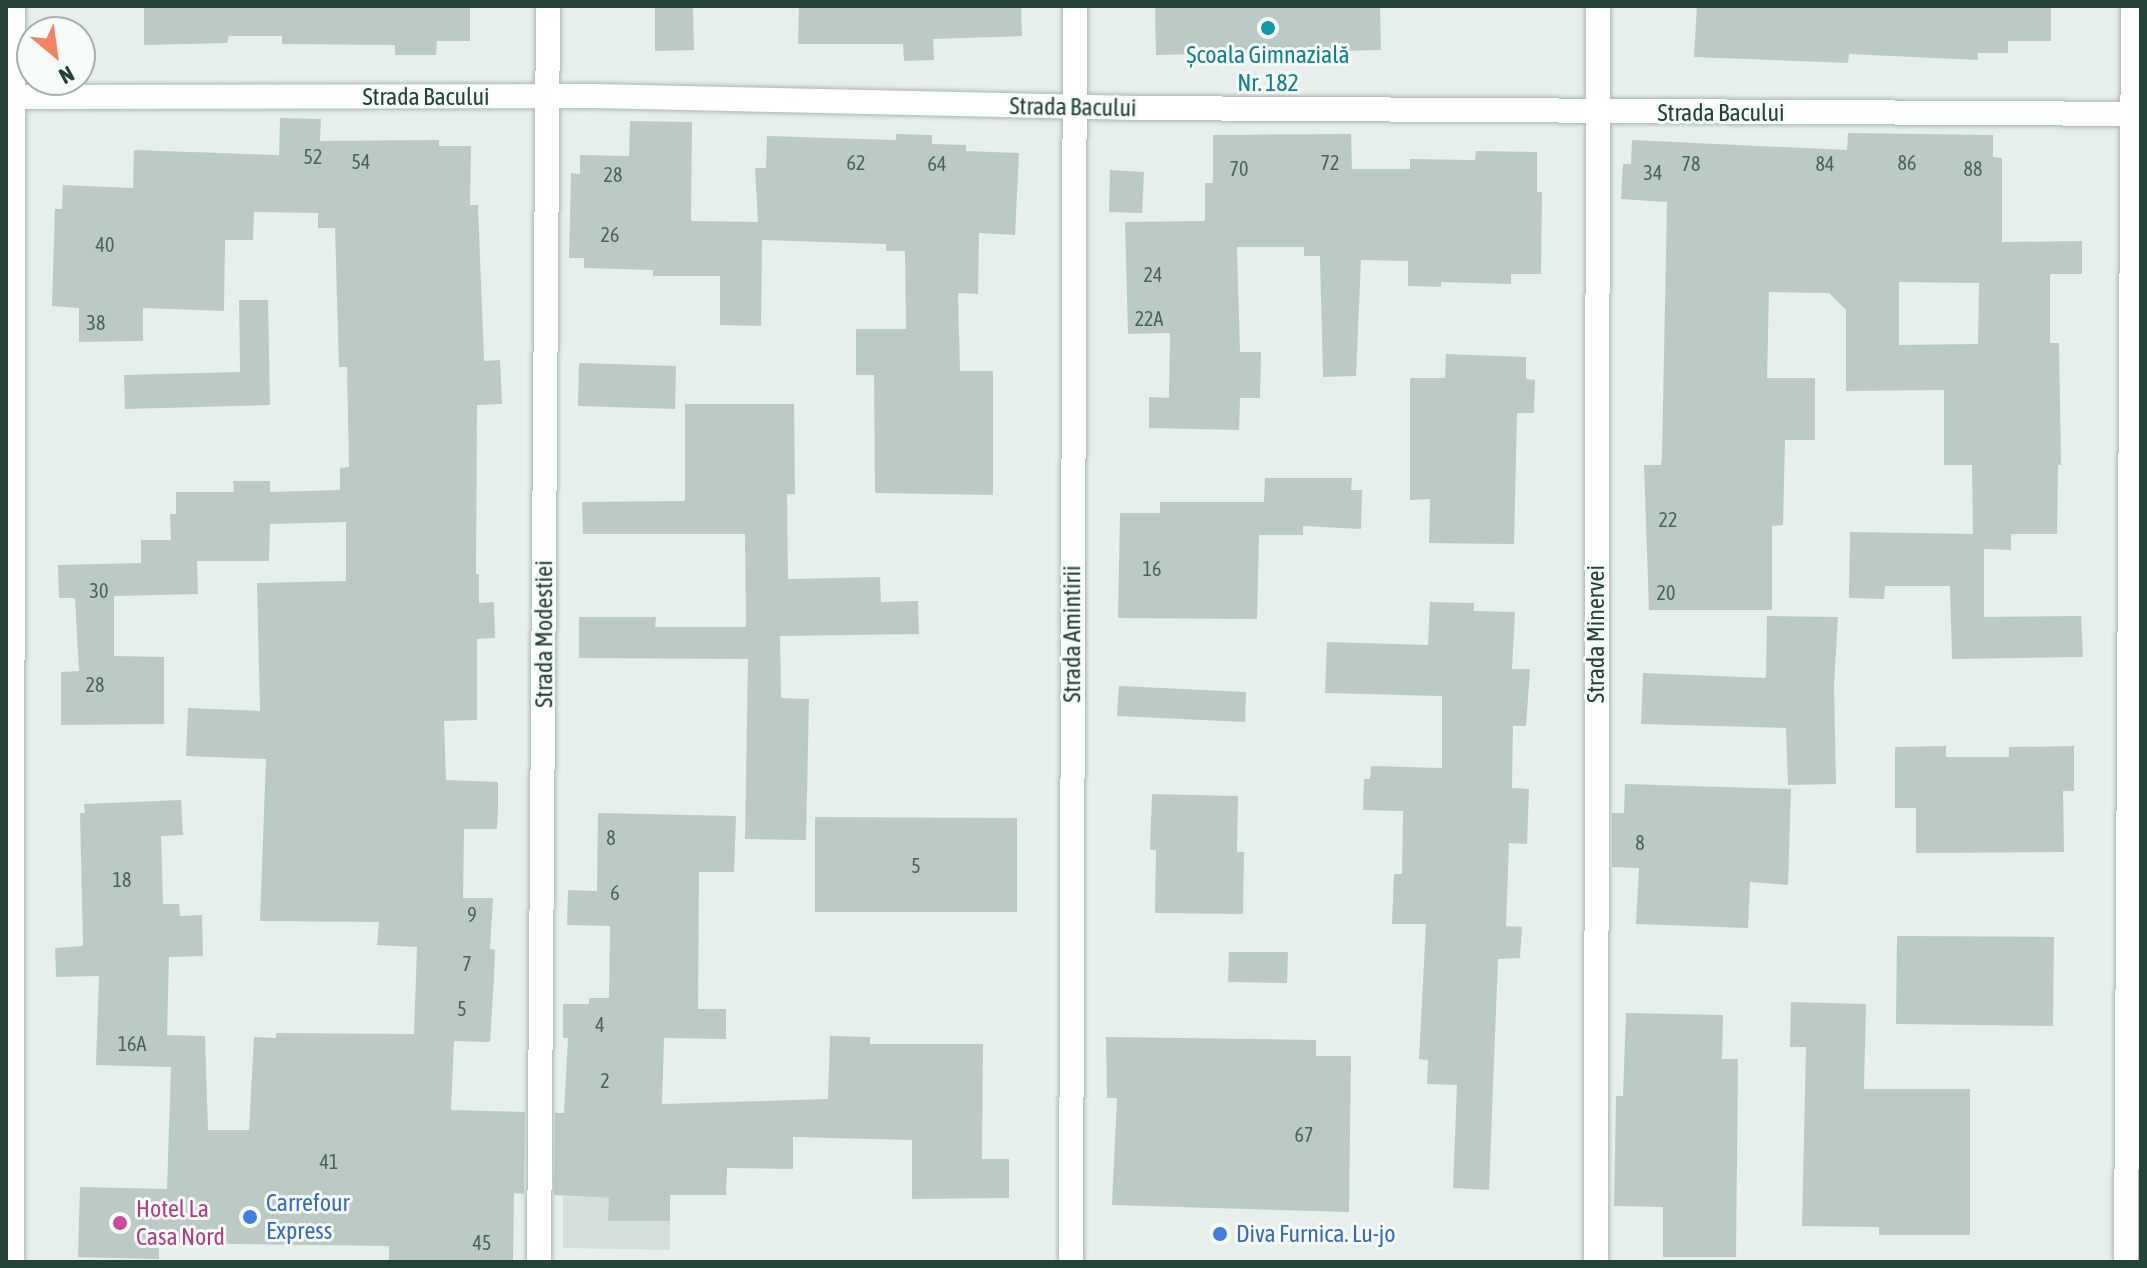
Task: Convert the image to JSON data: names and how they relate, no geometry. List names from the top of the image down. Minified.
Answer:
{"streets":{"street":["Strada Bacului","Strada Modestiei","Strada Amintirii","Strada Minervei"]},"crossings":[["Strada Bacului","Strada Modestiei"],["Strada Bacului","Strada Amintirii"],["Strada Bacului","Strada Minervei"]],"places":["Școala Gimnazială Nr. 182","Carrefour Express","Hotel La Casa Nord","Diva Furnica. Lu-jo"],"house_numbers":["52","54","62","72","86","64","78","84","70","88","34","28","26","40","24","22A","38","22","16","30","20","28","8","8","5","18","6","9","7","5","4","16A","2","67","41","45"],"north":"bottom right"}
